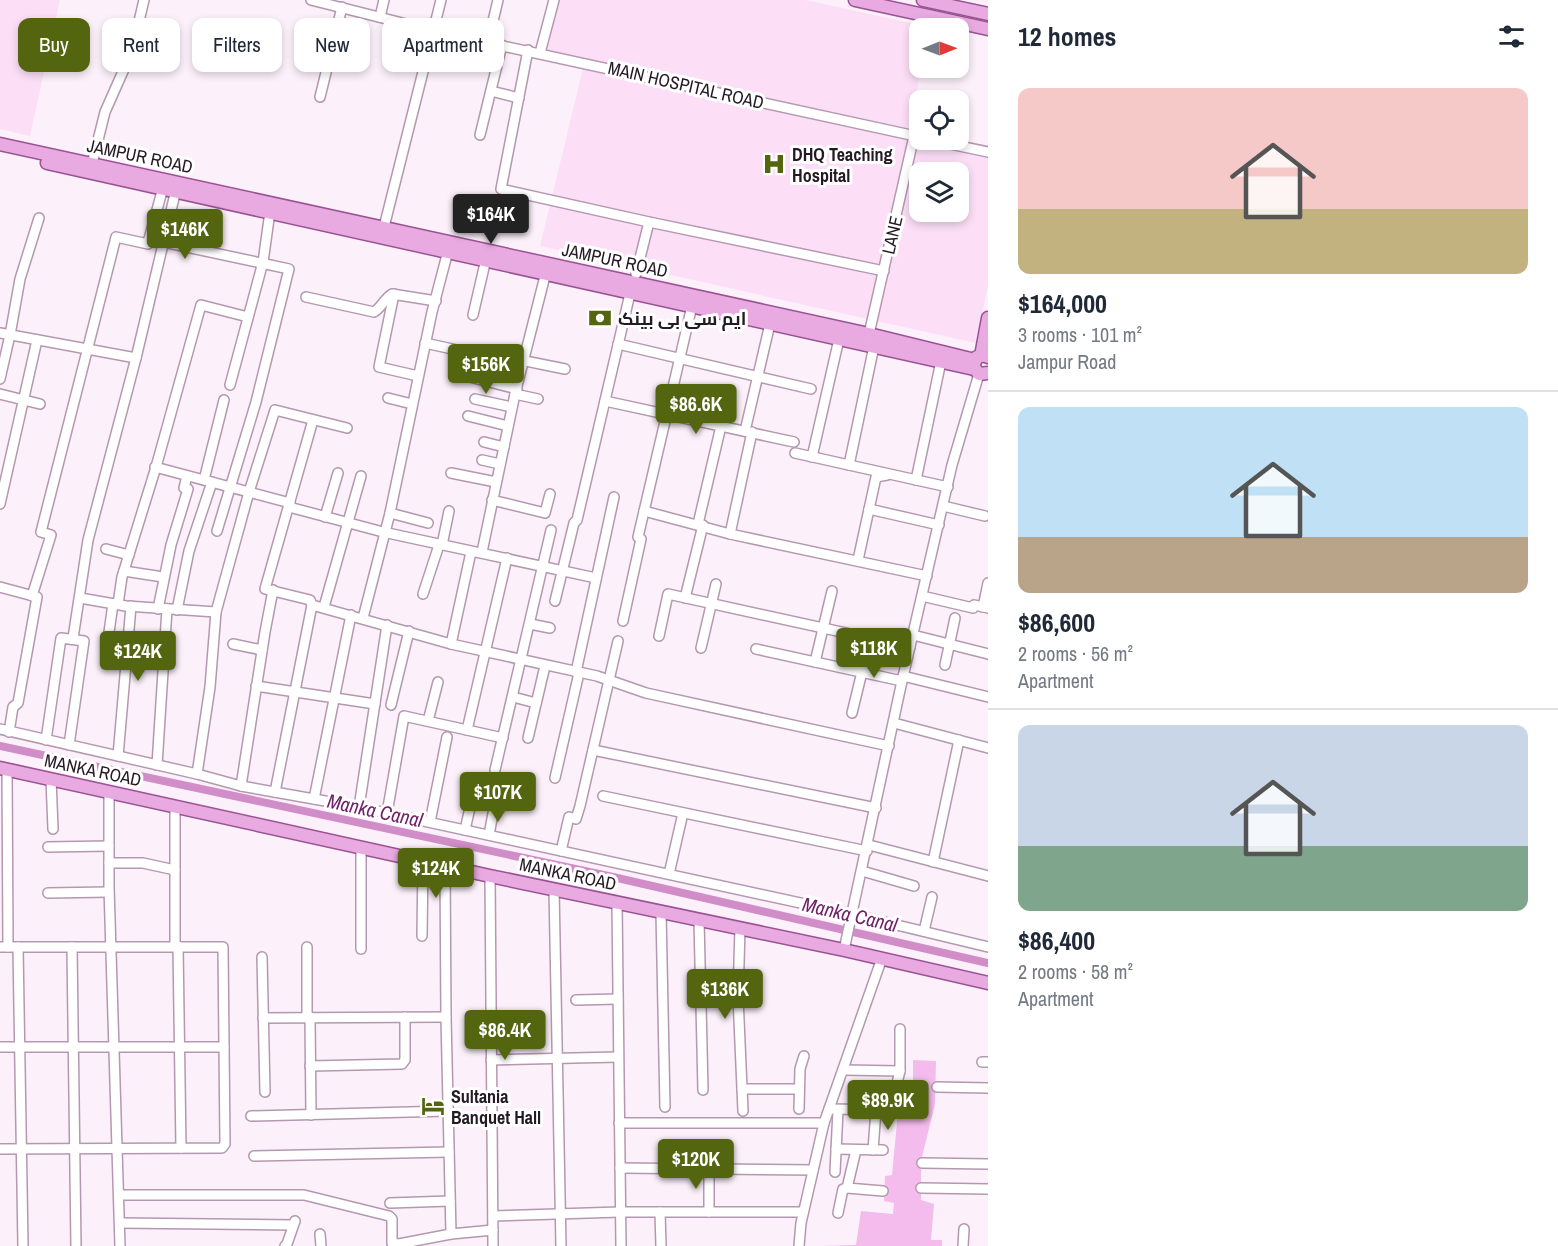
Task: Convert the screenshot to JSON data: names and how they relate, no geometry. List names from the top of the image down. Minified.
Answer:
{"streets":{"main road":["JAMPUR ROAD","MANKA ROAD"],"street":["MAIN HOSPITAL ROAD","LANE"]},"crossings":[["JAMPUR ROAD","LANE"]],"water":["Manka Canal"],"places":{"hospital":["DHQ Teaching Hospital"],"bank":["ایم سی بی بینک"],"hotel":["Sultania Banquet Hall"]},"north":"right","page":{"heading":"12 homes","chip":["Buy","Rent","Filters","New","Apartment"],"list":[{"name":"$164,000","note":"3 rooms · 101 m² · Jampur Road"},{"name":"$86,600","note":"2 rooms · 56 m² · Apartment"},{"name":"$86,400","note":"2 rooms · 58 m² · Apartment"}],"price":["$164K","$146K","$156K","$86.6K","$118K","$124K","$107K","$124K","$136K","$86.4K","$89.9K","$120K"]}}
